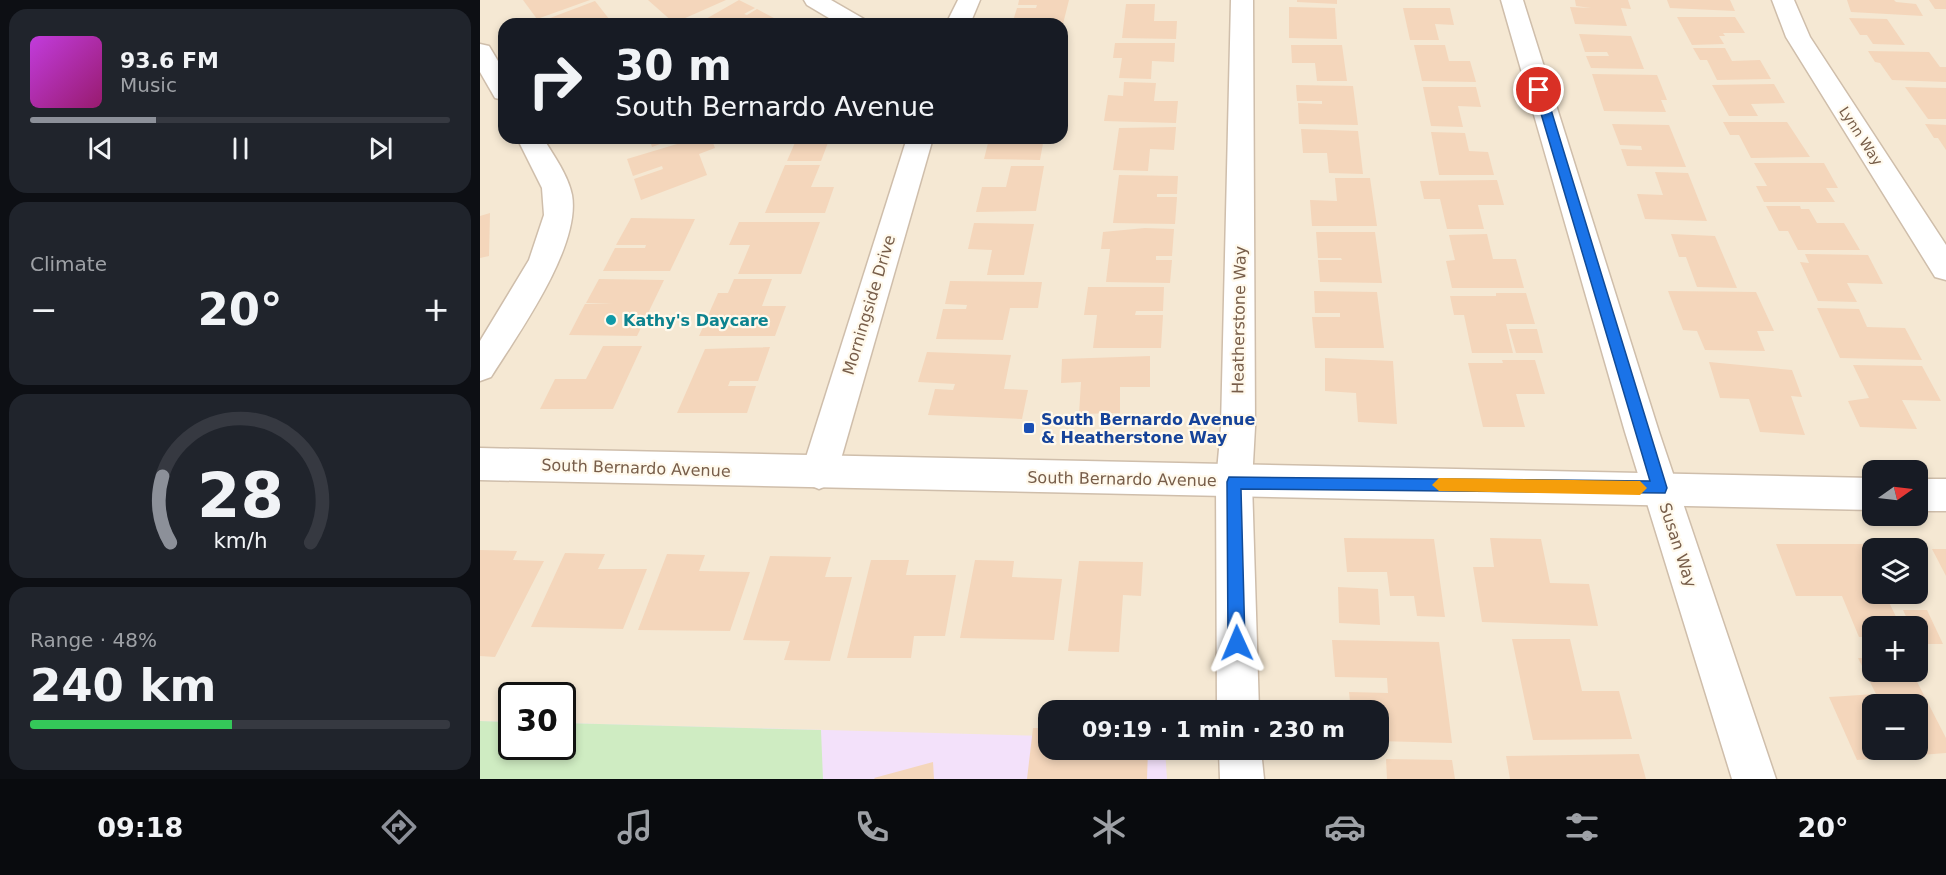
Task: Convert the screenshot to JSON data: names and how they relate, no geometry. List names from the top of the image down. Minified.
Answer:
{"streets":{"street":["Lynn Way","Morningside Drive","Heatherstone Way","South Bernardo Avenue","Susan Way"]},"crossings":[["Morningside Drive","South Bernardo Avenue"],["Heatherstone Way","South Bernardo Avenue"],["South Bernardo Avenue","Susan Way"]],"places":{"other":["Kathy's Daycare"],"transit":["South Bernardo Avenue & Heatherstone Way"]},"north":"right","page":{"turn":["30 m","South Bernardo Avenue"],"song":["93.6 FM","Music"],"tile":["Climate",["Range · 48%","240 km"]],"heat":["−","20°","+"],"map_buttons":["+","−"],"limit":"30","trip":"09:19 · 1 min · 230 m","tabs":["09:18","20°"],"gauge":["28","km/h"]}}
